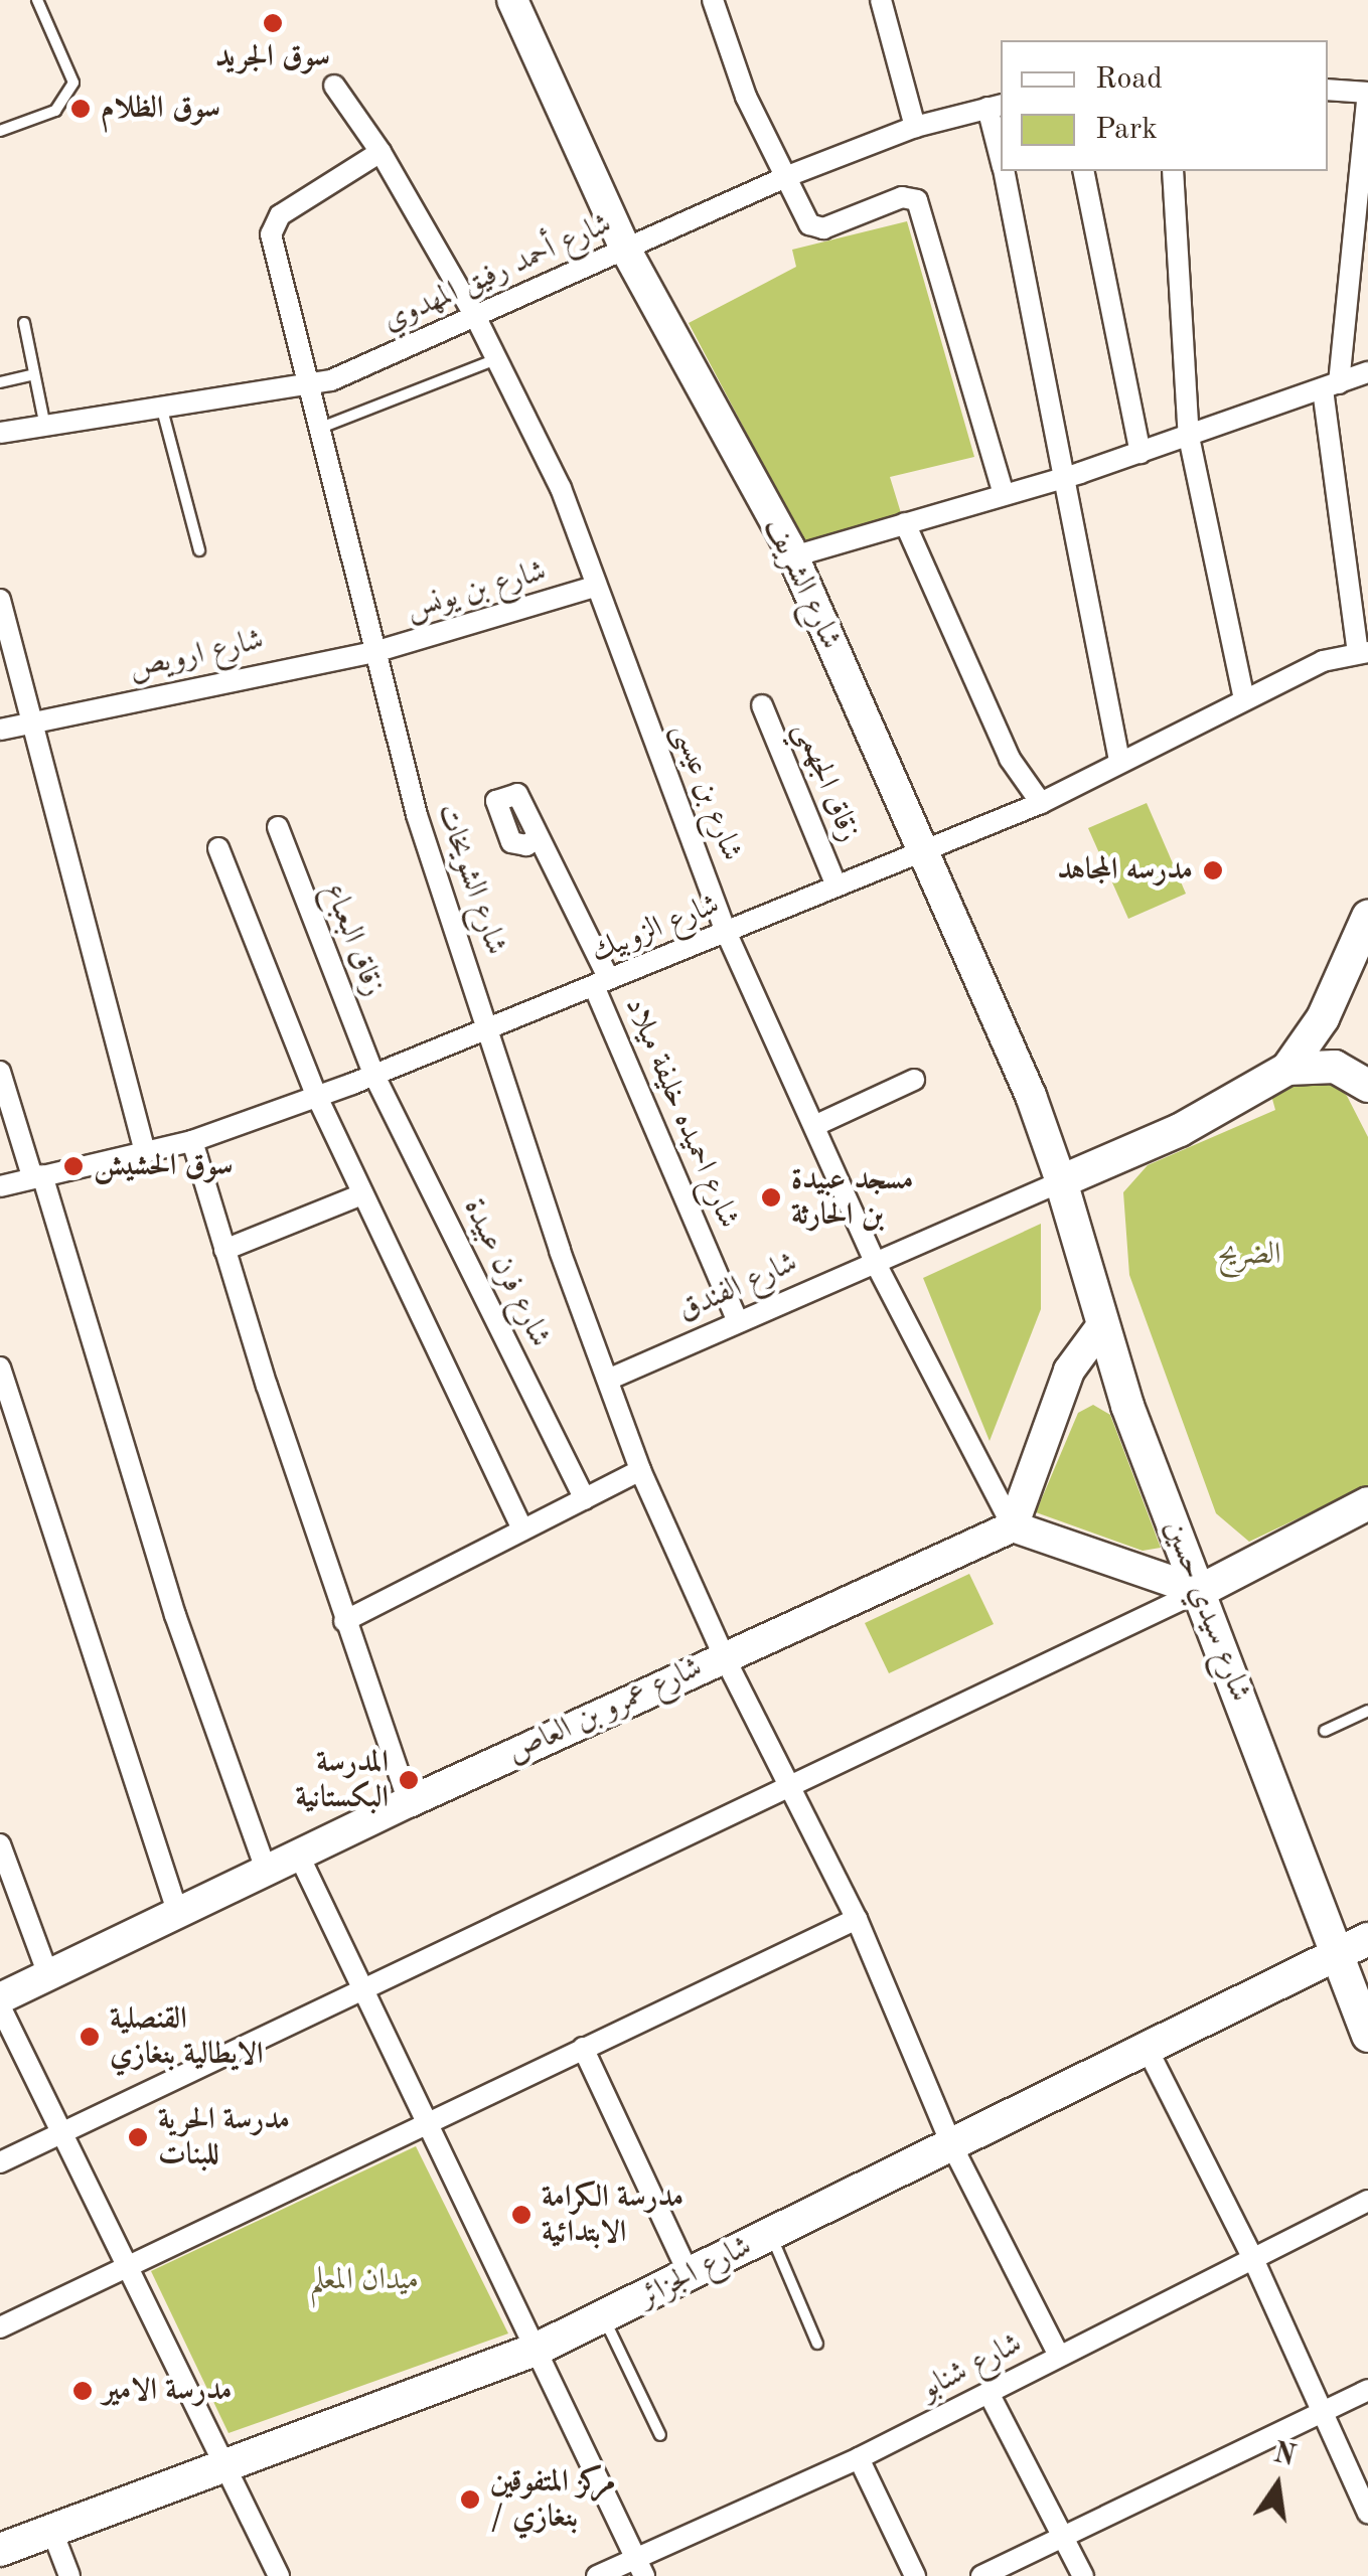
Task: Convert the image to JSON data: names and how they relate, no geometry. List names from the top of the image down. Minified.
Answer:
{"streets":{"main road":["شارع سيدي حسين","شارع الجزائر"],"street":["شارع أحمد رفيق المهدوي","شارع الشريف","شارع بن يونس","شارع ارويص","زقاق الجهمي","شارع بن عيسى","شارع الشويخات","شارع الزوبيك","زقاق البعباع","شارع احميده خليفة ميلاد","شارع فرن عبيدة","شارع الفندق","شارع عمرو بن العاص","شارع شنابو"]},"crossings":[["شارع أحمد رفيق المهدوي","شارع الشريف"],["شارع أحمد رفيق المهدوي","شارع بن عيسى"],["شارع أحمد رفيق المهدوي","شارع الشويخات"],["شارع الشريف","شارع الزوبيك"],["شارع الشريف","شارع الفندق"],["شارع الشريف","شارع سيدي حسين"],["شارع بن يونس","شارع ارويص"],["شارع بن يونس","شارع بن عيسى"],["شارع بن يونس","شارع الشويخات"],["شارع ارويص","شارع الشويخات"],["زقاق الجهمي","شارع الزوبيك"],["شارع بن عيسى","شارع الشويخات"],["شارع بن عيسى","شارع الزوبيك"],["شارع بن عيسى","شارع الفندق"],["شارع بن عيسى","شارع عمرو بن العاص"],["شارع الشويخات","شارع الزوبيك"],["شارع الشويخات","شارع الفندق"],["شارع الشويخات","شارع عمرو بن العاص"],["شارع الشويخات","شارع الجزائر"],["شارع الشويخات","شارع شنابو"],["شارع الزوبيك","زقاق البعباع"],["شارع الزوبيك","شارع احميده خليفة ميلاد"],["شارع الزوبيك","شارع فرن عبيدة"],["زقاق البعباع","شارع فرن عبيدة"],["شارع احميده خليفة ميلاد","شارع الفندق"],["شارع الفندق","شارع سيدي حسين"],["شارع سيدي حسين","شارع الجزائر"]],"parks":["الضريح","ميدان المعلم"],"places":["سوق الجريد","سوق الظلام","مدرسه المجاهد","سوق الحشيش","مسجد عبيدة بن الحارثة","المدرسة البكستانية","القنصلية الايطالية بنغازي","مدرسة الحرية للبنات","مدرسة الكرامة الابتدائية","مدرسة الامير","مركز المتفوقين / بنغازي"],"legend":["Road","Park"],"north":"top"}
